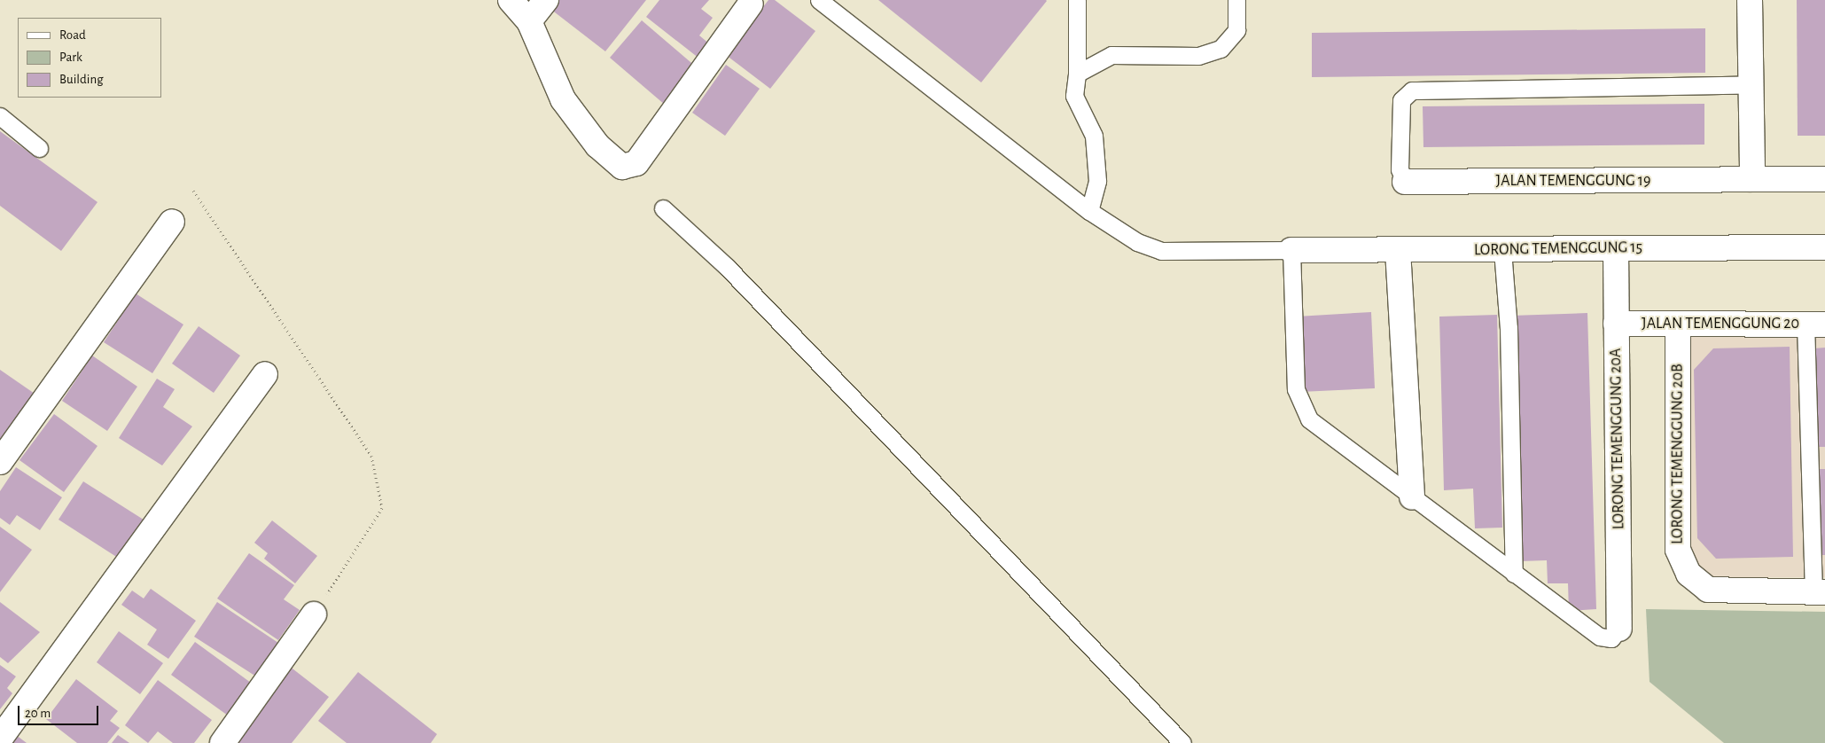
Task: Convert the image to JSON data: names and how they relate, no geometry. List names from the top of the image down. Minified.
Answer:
{"streets":{"street":["JALAN TEMENGGUNG 19","LORONG TEMENGGUNG 15","JALAN TEMENGGUNG 20","LORONG TEMENGGUNG 20A","LORONG TEMENGGUNG 20B"]},"crossings":[["LORONG TEMENGGUNG 15","LORONG TEMENGGUNG 20A"],["JALAN TEMENGGUNG 20","LORONG TEMENGGUNG 20A"],["JALAN TEMENGGUNG 20","LORONG TEMENGGUNG 20B"]],"legend":["Road","Park","Building"],"scale_bar":"20 m"}
